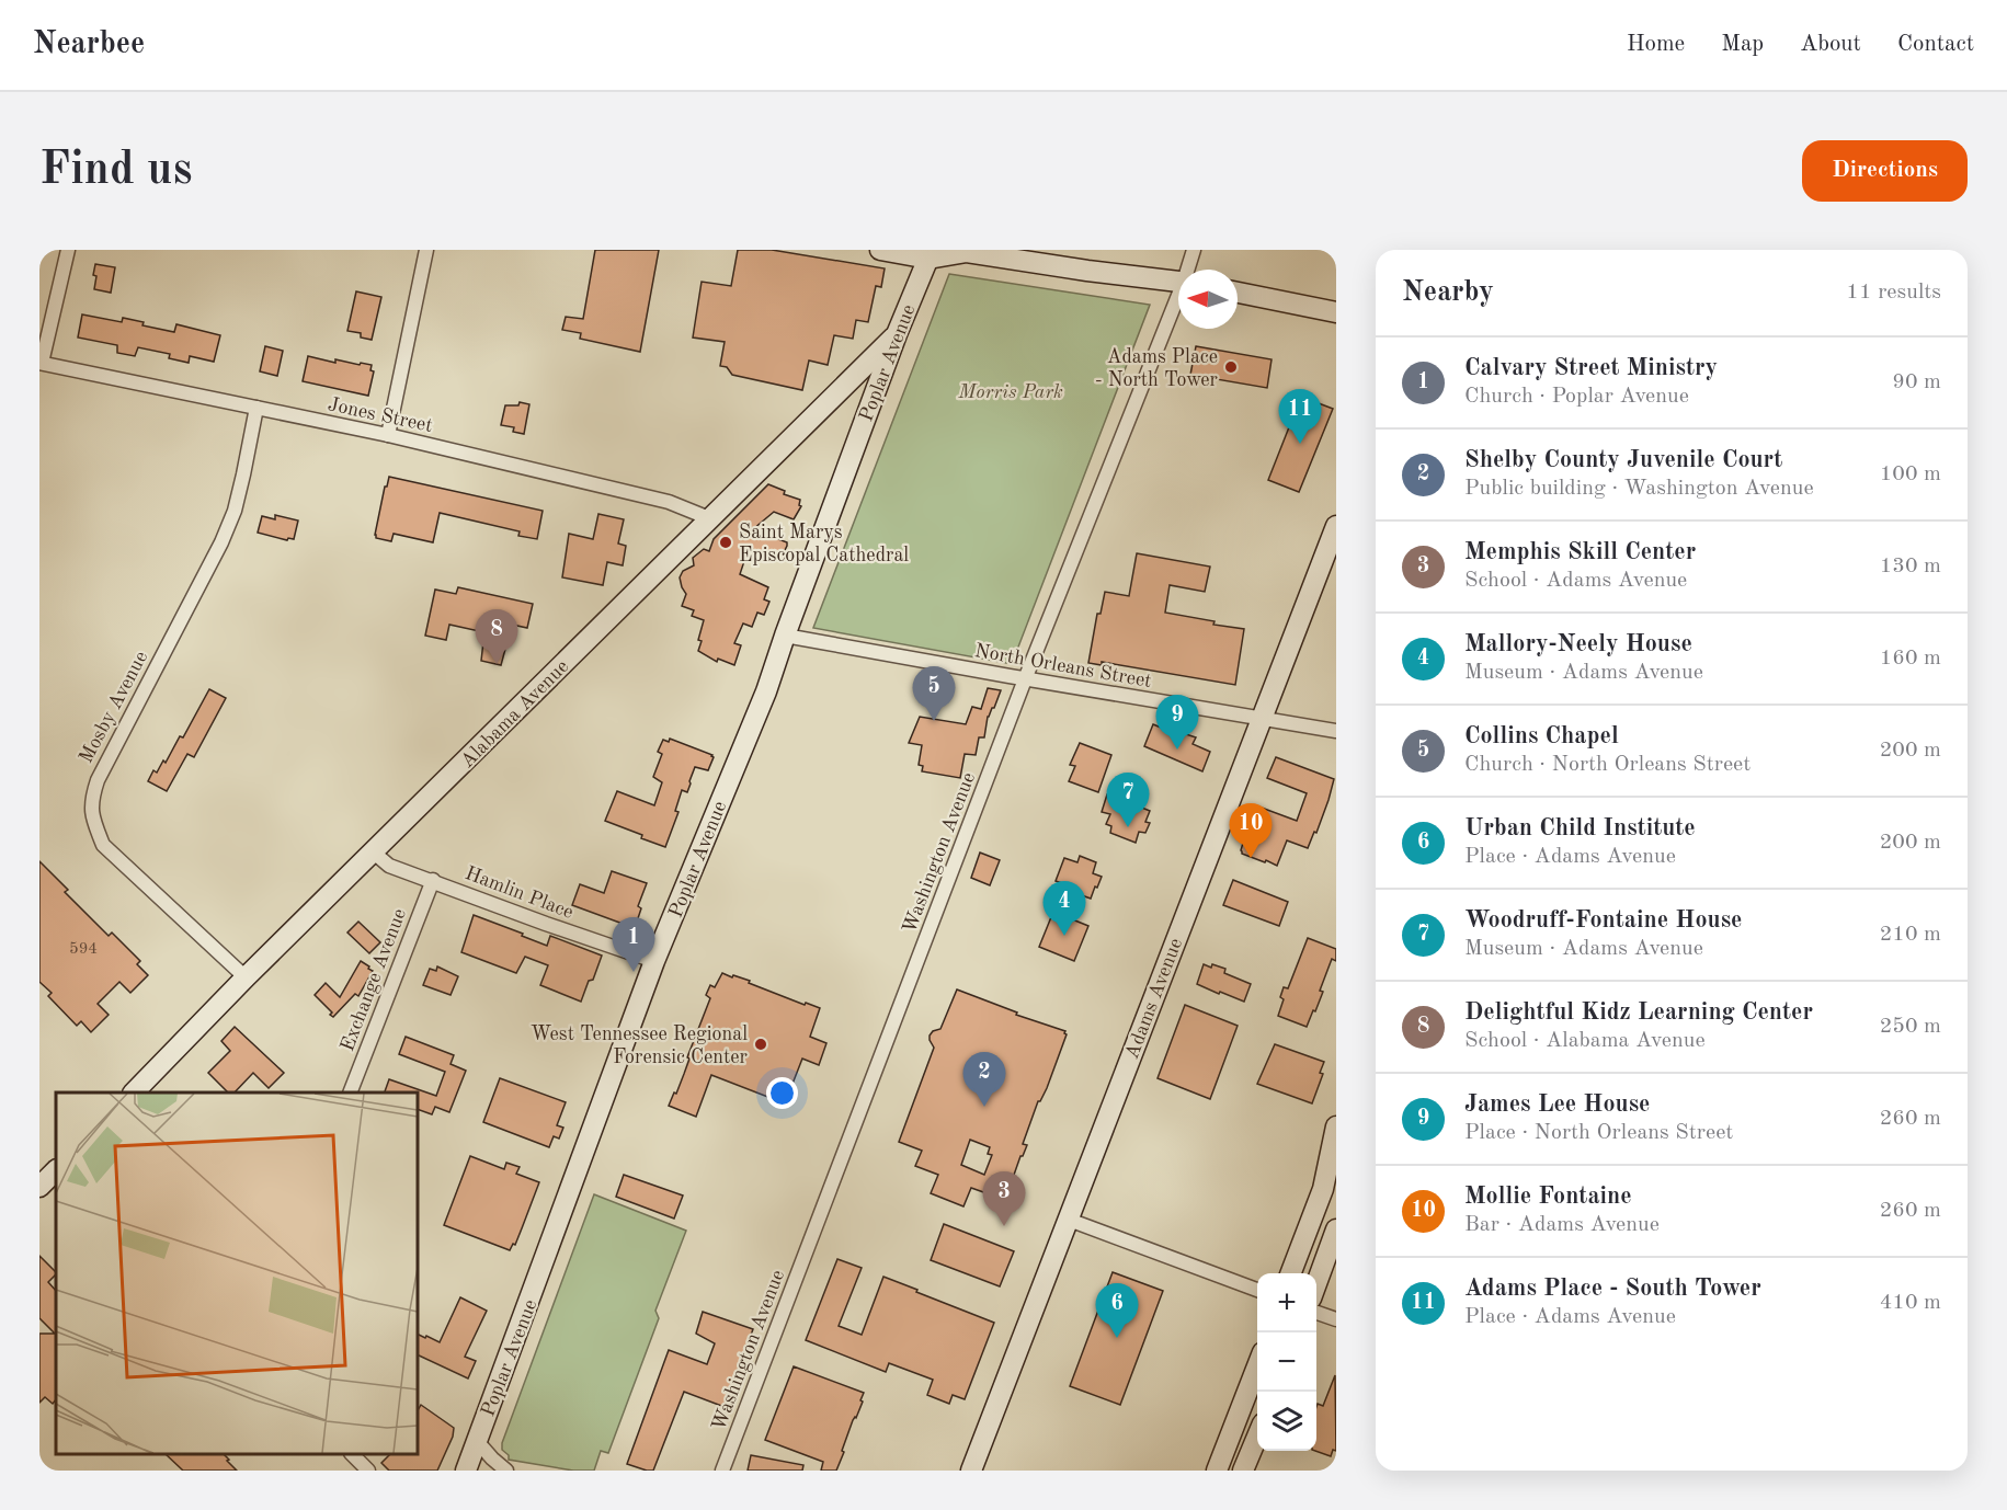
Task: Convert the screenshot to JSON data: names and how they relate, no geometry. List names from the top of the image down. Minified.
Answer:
{"streets":{"street":["Poplar Avenue","Jones Street","North Orleans Street","Mosby Avenue","Alabama Avenue","Washington Avenue","Hamlin Place","Exchange Avenue","Adams Avenue"]},"crossings":[["Poplar Avenue","North Orleans Street"],["Poplar Avenue","Alabama Avenue"],["Poplar Avenue","Hamlin Place"],["Jones Street","Mosby Avenue"],["Jones Street","Alabama Avenue"],["North Orleans Street","Washington Avenue"],["North Orleans Street","Adams Avenue"],["Mosby Avenue","Alabama Avenue"],["Alabama Avenue","Hamlin Place"],["Hamlin Place","Exchange Avenue"]],"parks":["Morris Park"],"places":["Adams Place - North Tower","Saint Marys Episcopal Cathedral","West Tennessee Regional Forensic Center"],"house_numbers":["594"],"north":"left","page":{"header":"Nearbee","nav":["Home","Map","About","Contact"],"buttons":"Directions","title":"Find us","heading":["Nearby","11 results"],"list":[{"mark":"1","name":"Calvary Street Ministry","note":"Church · Poplar Avenue","value":"90 m"},{"mark":"2","name":"Shelby County Juvenile Court","note":"Public building · Washington Avenue","value":"100 m"},{"mark":"3","name":"Memphis Skill Center","note":"School · Adams Avenue","value":"130 m"},{"mark":"4","name":"Mallory-Neely House","note":"Museum · Adams Avenue","value":"160 m"},{"mark":"5","name":"Collins Chapel","note":"Church · North Orleans Street","value":"200 m"},{"mark":"6","name":"Urban Child Institute","note":"Place · Adams Avenue","value":"200 m"},{"mark":"7","name":"Woodruff-Fontaine House","note":"Museum · Adams Avenue","value":"210 m"},{"mark":"8","name":"Delightful Kidz Learning Center","note":"School · Alabama Avenue","value":"250 m"},{"mark":"9","name":"James Lee House","note":"Place · North Orleans Street","value":"260 m"},{"mark":"10","name":"Mollie Fontaine","note":"Bar · Adams Avenue","value":"260 m"},{"mark":"11","name":"Adams Place - South Tower","note":"Place · Adams Avenue","value":"410 m"}],"pins":["11","8","5","9","7","10","4","1","2","3","6"],"map_buttons":["+","−"]}}
